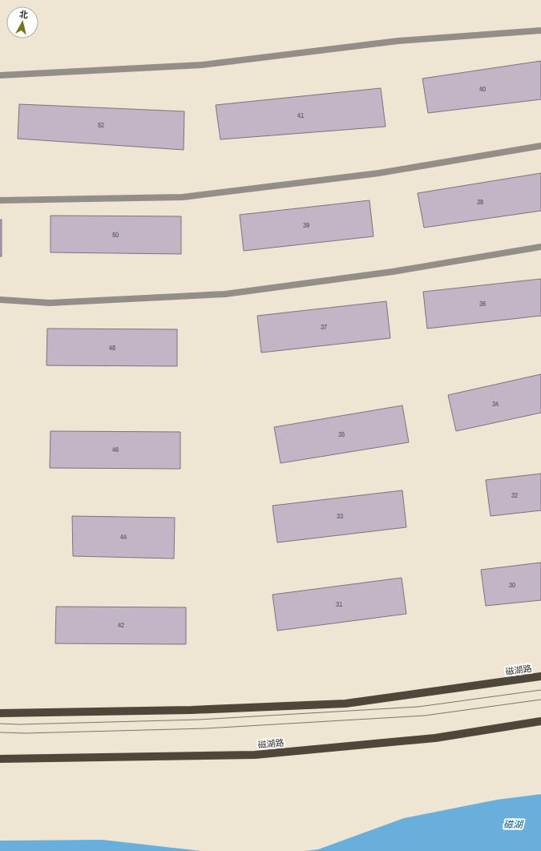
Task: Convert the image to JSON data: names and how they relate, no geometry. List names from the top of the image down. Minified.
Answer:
{"streets":{"main road":["磁湖路"]},"water":["磁湖"],"house_numbers":["40","41","52","38","39","50","36","37","48","34","35","46","32","33","44","30","31","42"],"north":"top"}
